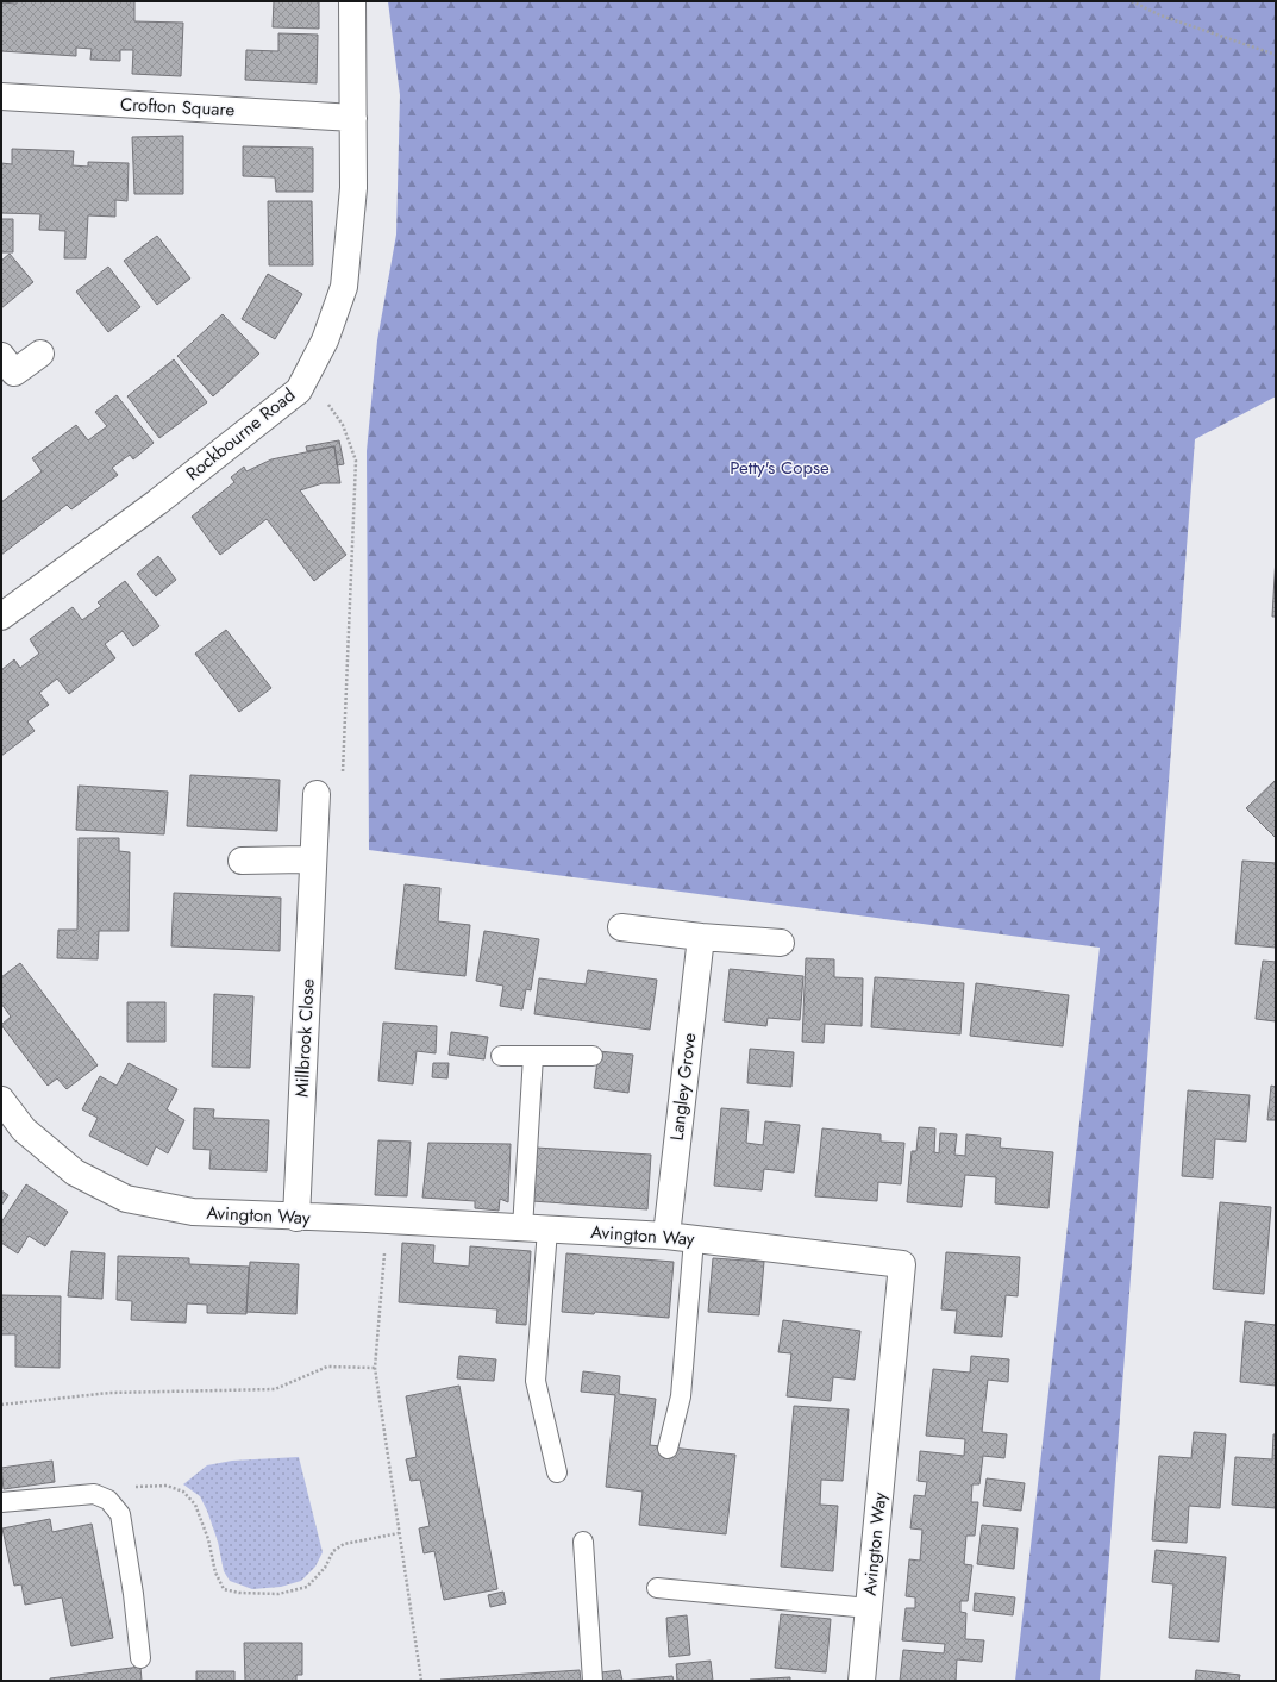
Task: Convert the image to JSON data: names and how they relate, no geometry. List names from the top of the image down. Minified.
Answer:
{"streets":{"street":["Crofton Square","Rockbourne Road","Millbrook Close","Langley Grove","Avington Way"]},"crossings":[["Crofton Square","Rockbourne Road"],["Millbrook Close","Avington Way"],["Langley Grove","Avington Way"]],"parks":["Petty's Copse"]}
